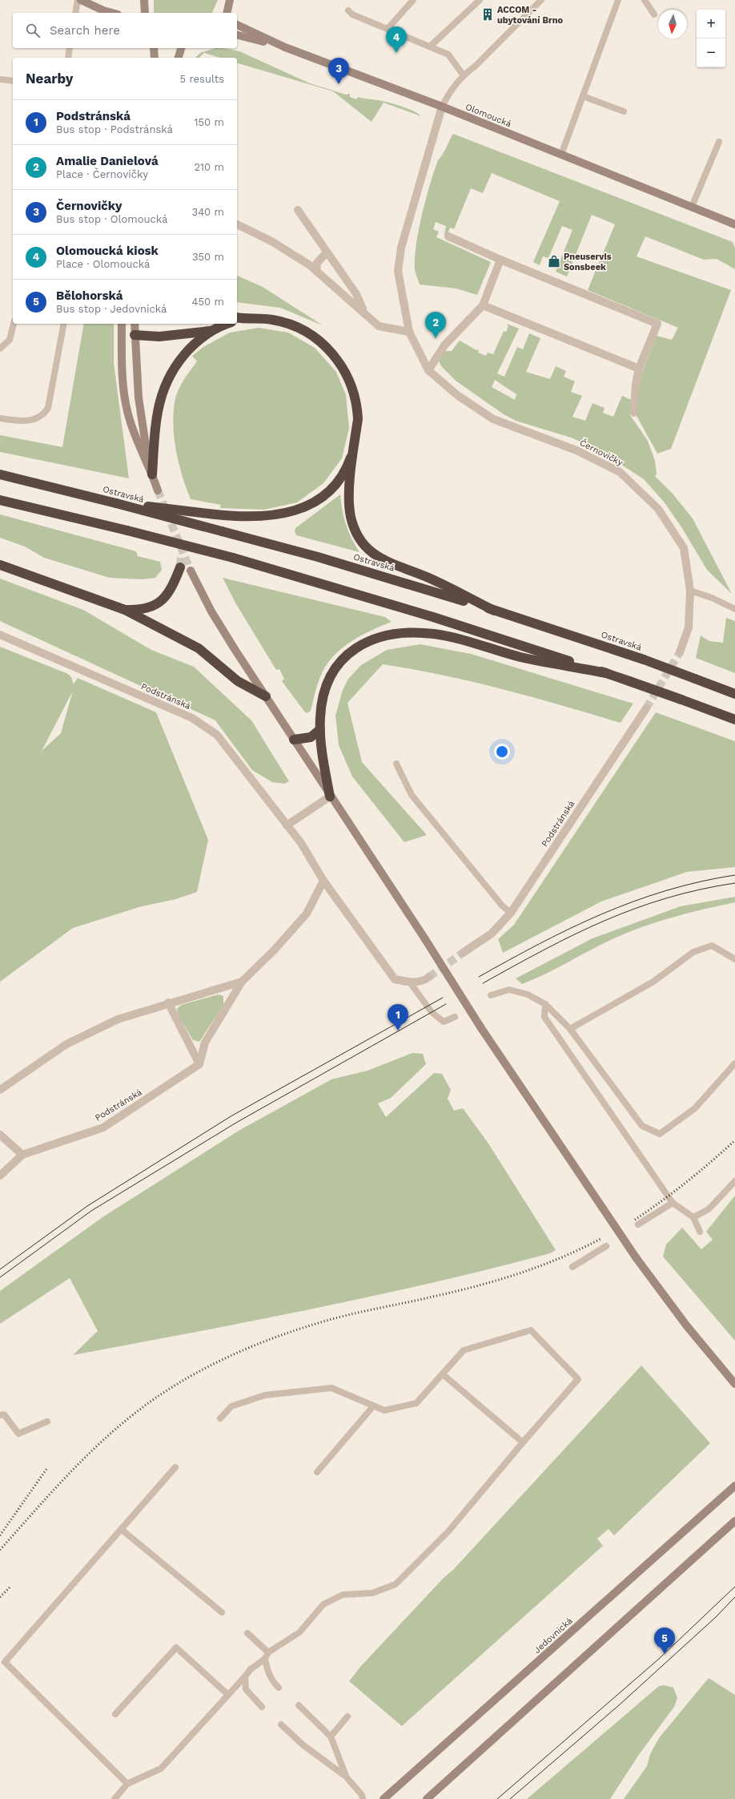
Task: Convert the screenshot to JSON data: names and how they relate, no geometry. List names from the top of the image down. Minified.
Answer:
{"streets":{"highway":["Ostravská"],"main road":["Olomoucká","Jedovnická"],"street":["Černovičky","Podstránská"]},"crossings":[["Olomoucká","Černovičky"]],"places":{"building":["ACCOM - ubytování Brno"],"shop":["Pneuservis Sonsbeek"]},"north":"bottom","page":{"map_buttons":["+","−"],"search":"Search here","pins":["4","3","2","1","5"],"heading":["Nearby","5 results"],"list":[{"mark":"1","name":"Podstránská","note":"Bus stop · Podstránská","value":"150 m"},{"mark":"2","name":"Amalie Danielová","note":"Place · Černovičky","value":"210 m"},{"mark":"3","name":"Černovičky","note":"Bus stop · Olomoucká","value":"340 m"},{"mark":"4","name":"Olomoucká kiosk","note":"Place · Olomoucká","value":"350 m"},{"mark":"5","name":"Bělohorská","note":"Bus stop · Jedovnická","value":"450 m"}]}}
